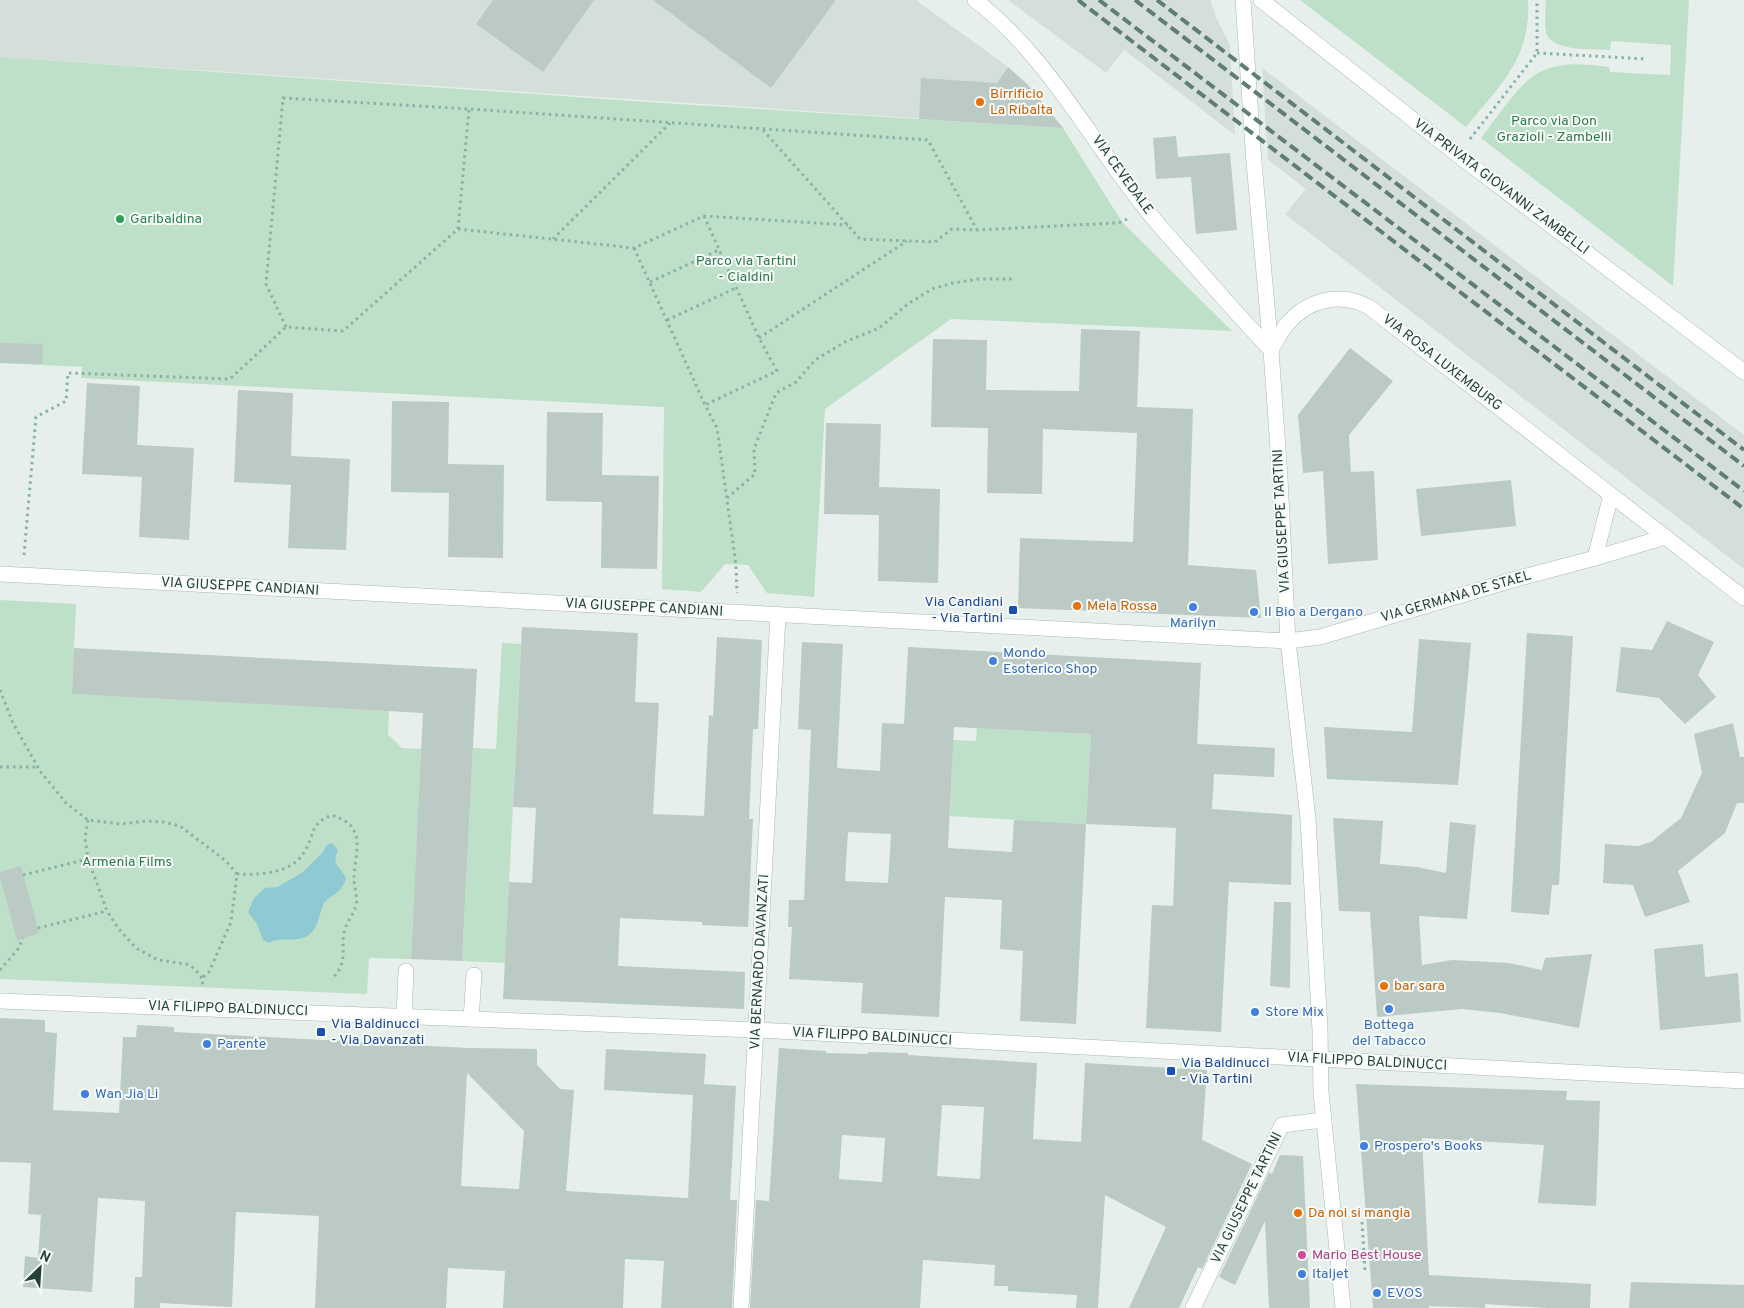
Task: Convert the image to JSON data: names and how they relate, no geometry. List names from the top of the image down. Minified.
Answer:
{"streets":{"street":["VIA CEVEDALE","VIA PRIVATA GIOVANNI ZAMBELLI","VIA ROSA LUXEMBURG","VIA GIUSEPPE TARTINI","VIA GIUSEPPE CANDIANI","VIA GERMANA DE STAEL","VIA BERNARDO DAVANZATI","VIA FILIPPO BALDINUCCI"]},"crossings":[["VIA CEVEDALE","VIA ROSA LUXEMBURG"],["VIA CEVEDALE","VIA GIUSEPPE TARTINI"],["VIA ROSA LUXEMBURG","VIA GIUSEPPE TARTINI"],["VIA GIUSEPPE TARTINI","VIA GIUSEPPE CANDIANI"],["VIA GIUSEPPE TARTINI","VIA GERMANA DE STAEL"],["VIA GIUSEPPE TARTINI","VIA FILIPPO BALDINUCCI"],["VIA GIUSEPPE CANDIANI","VIA GERMANA DE STAEL"],["VIA GIUSEPPE CANDIANI","VIA BERNARDO DAVANZATI"],["VIA BERNARDO DAVANZATI","VIA FILIPPO BALDINUCCI"]],"parks":["Parco via Don Grazioli - Zambelli","Parco via Tartini - Cialdini","Armenia Films"],"places":{"other":["Birrificio La Ribalta","Garibaldina","Mela Rossa","Marilyn","Il Bio a Dergano","Mondo Esoterico Shop","bar sara","Bottega del Tabacco","Store Mix","Parente","Wan Jia Li","Prospero's Books","Da noi si mangia","Mario Best House","Italjet","EVOS"],"transit":["Via Candiani - Via Tartini","Via Baldinucci - Via Davanzati","Via Baldinucci - Via Tartini"]},"north":"top right"}
